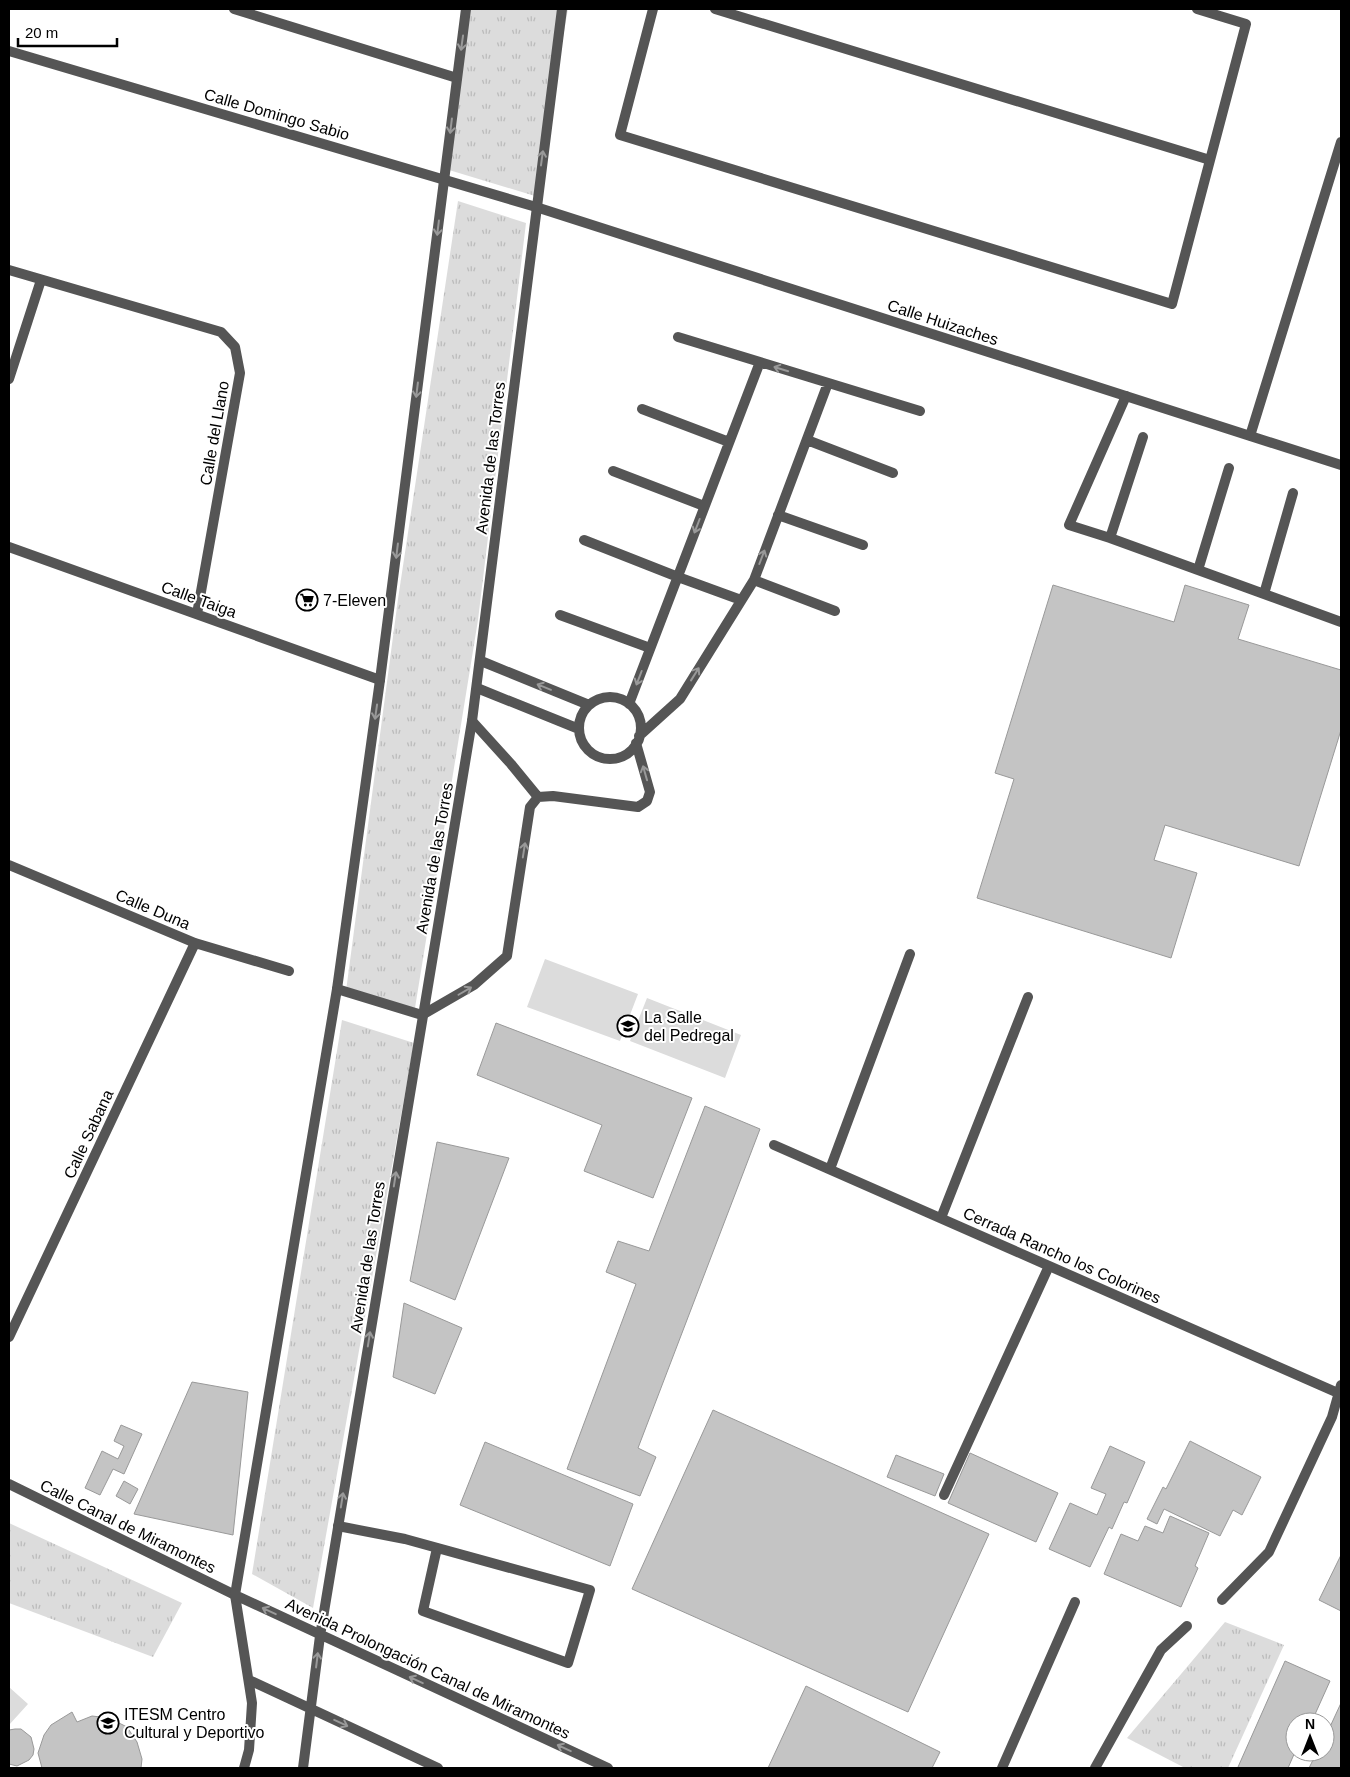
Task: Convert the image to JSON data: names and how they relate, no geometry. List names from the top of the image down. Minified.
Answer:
{"streets":{"street":["Calle Domingo Sabio","Calle Huizaches","Calle del Llano","Avenida de las Torres","Calle Taiga","Calle Duna","Calle Sabana","Cerrada Rancho los Colorines","Calle Canal de Miramontes","Avenida Prolongación Canal de Miramontes"]},"crossings":[["Calle Domingo Sabio","Calle Huizaches"],["Calle Domingo Sabio","Avenida de las Torres"],["Calle Huizaches","Avenida de las Torres"],["Calle del Llano","Calle Taiga"],["Avenida de las Torres","Avenida Prolongación Canal de Miramontes"],["Calle Duna","Calle Sabana"],["Calle Canal de Miramontes","Avenida Prolongación Canal de Miramontes"]],"places":{"supermarket":["7-Eleven"],"school or university":["La Salle del Pedregal","ITESM Centro Cultural y Deportivo"]},"scale_bar":"20 m","north":"top"}
